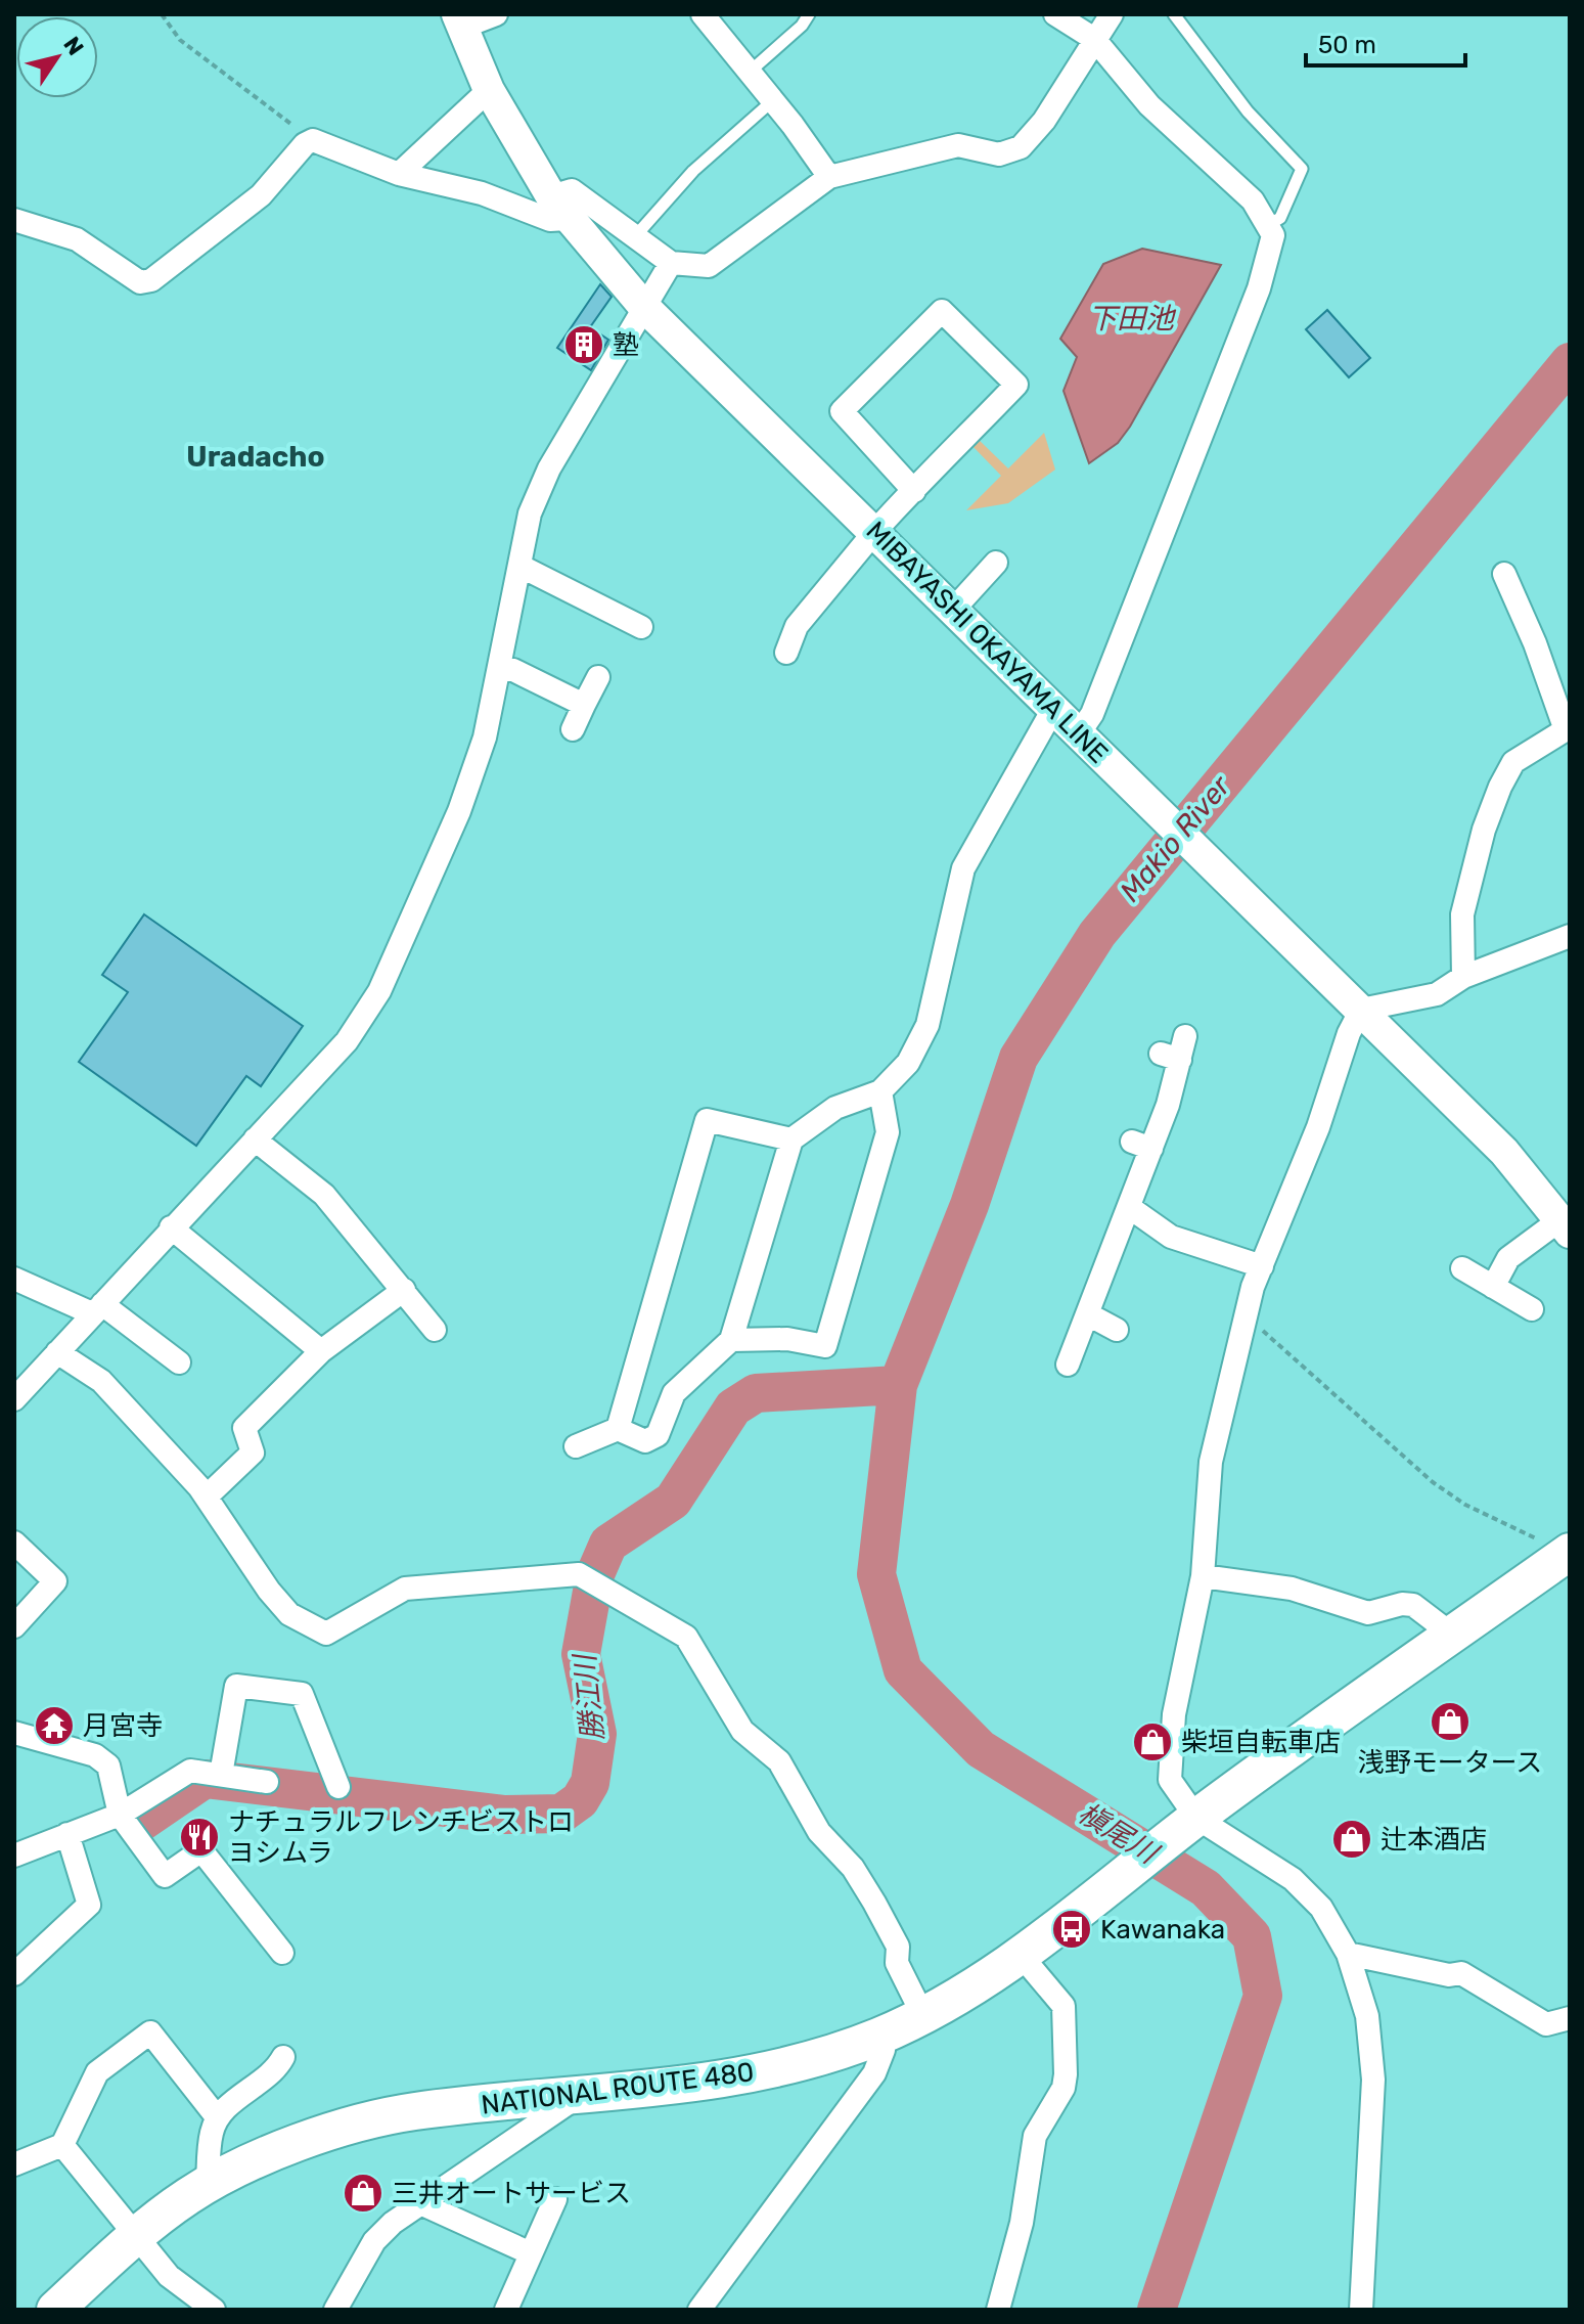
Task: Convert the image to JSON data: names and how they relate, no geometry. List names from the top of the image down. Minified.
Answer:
{"streets":{"highway":["NATIONAL ROUTE 480"],"main road":["MIBAYASHI OKAYAMA LINE"]},"districts":["Uradacho"],"water":["下田池","Makio River","勝江川","槇尾川"],"places":{"building":["塾"],"shop":["浅野モータース","柴垣自転車店","辻本酒店","三井オートサービス"],"temple":["月宮寺"],"restaurant":["ナチュラルフレンチビストロ ヨシムラ"],"bus stop":["Kawanaka"]},"scale_bar":"50 m","north":"top right"}
